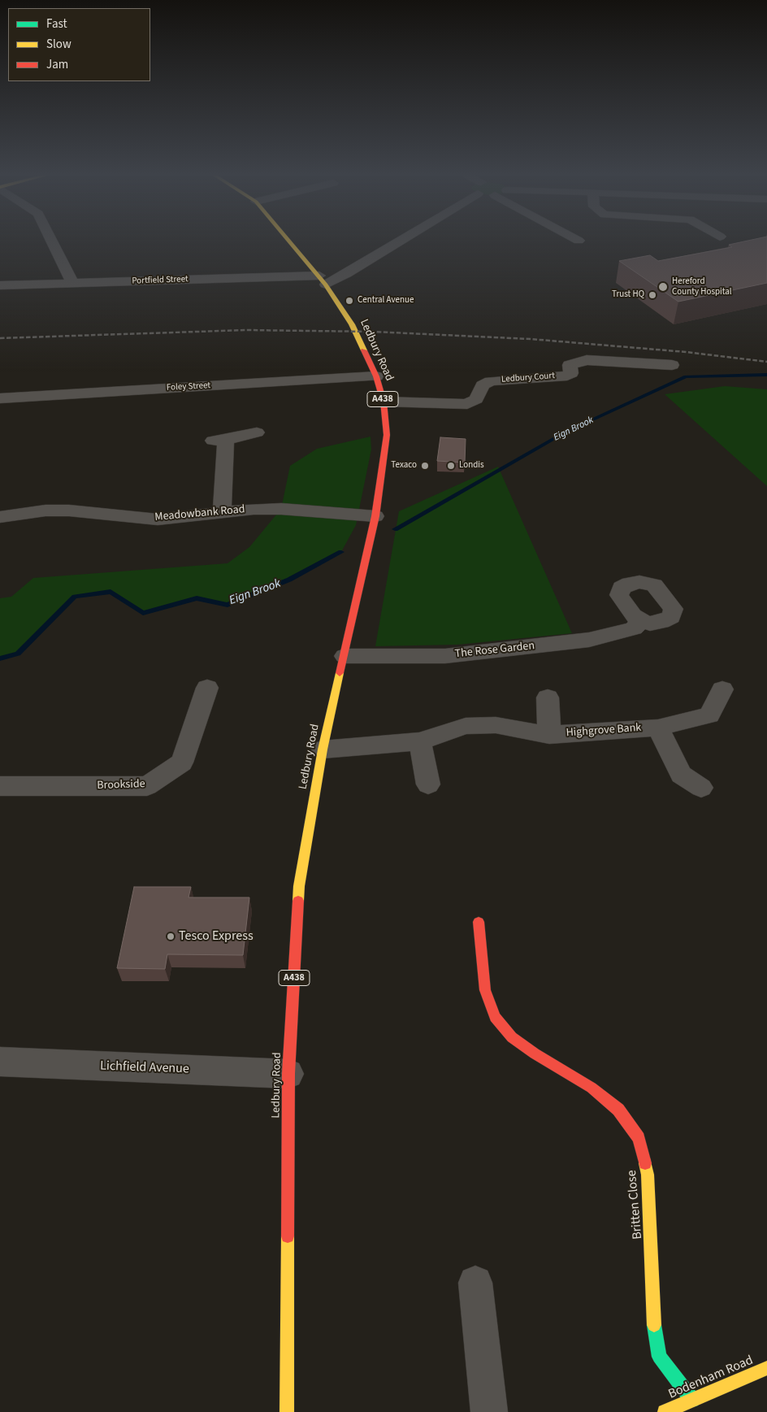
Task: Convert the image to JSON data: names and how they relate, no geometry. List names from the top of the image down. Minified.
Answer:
{"streets":{"main road":["Ledbury Road","A438","Britten Close","Bodenham Road"],"street":["Portfield Street","Ledbury Court","Foley Street","Meadowbank Road","The Rose Garden","Highgrove Bank","Brookside","Lichfield Avenue"]},"crossings":[["Portfield Street","Ledbury Road"],["Ledbury Road","Ledbury Court"],["Ledbury Road","Foley Street"],["Ledbury Road","Meadowbank Road"],["Ledbury Road","The Rose Garden"],["Ledbury Road","Highgrove Bank"],["Ledbury Road","Lichfield Avenue"],["Britten Close","Bodenham Road"]],"water":["Eign Brook"],"places":["Hereford County Hospital","Trust HQ","Central Avenue","Texaco","Londis","Tesco Express"],"legend":["Fast","Slow","Jam"]}
